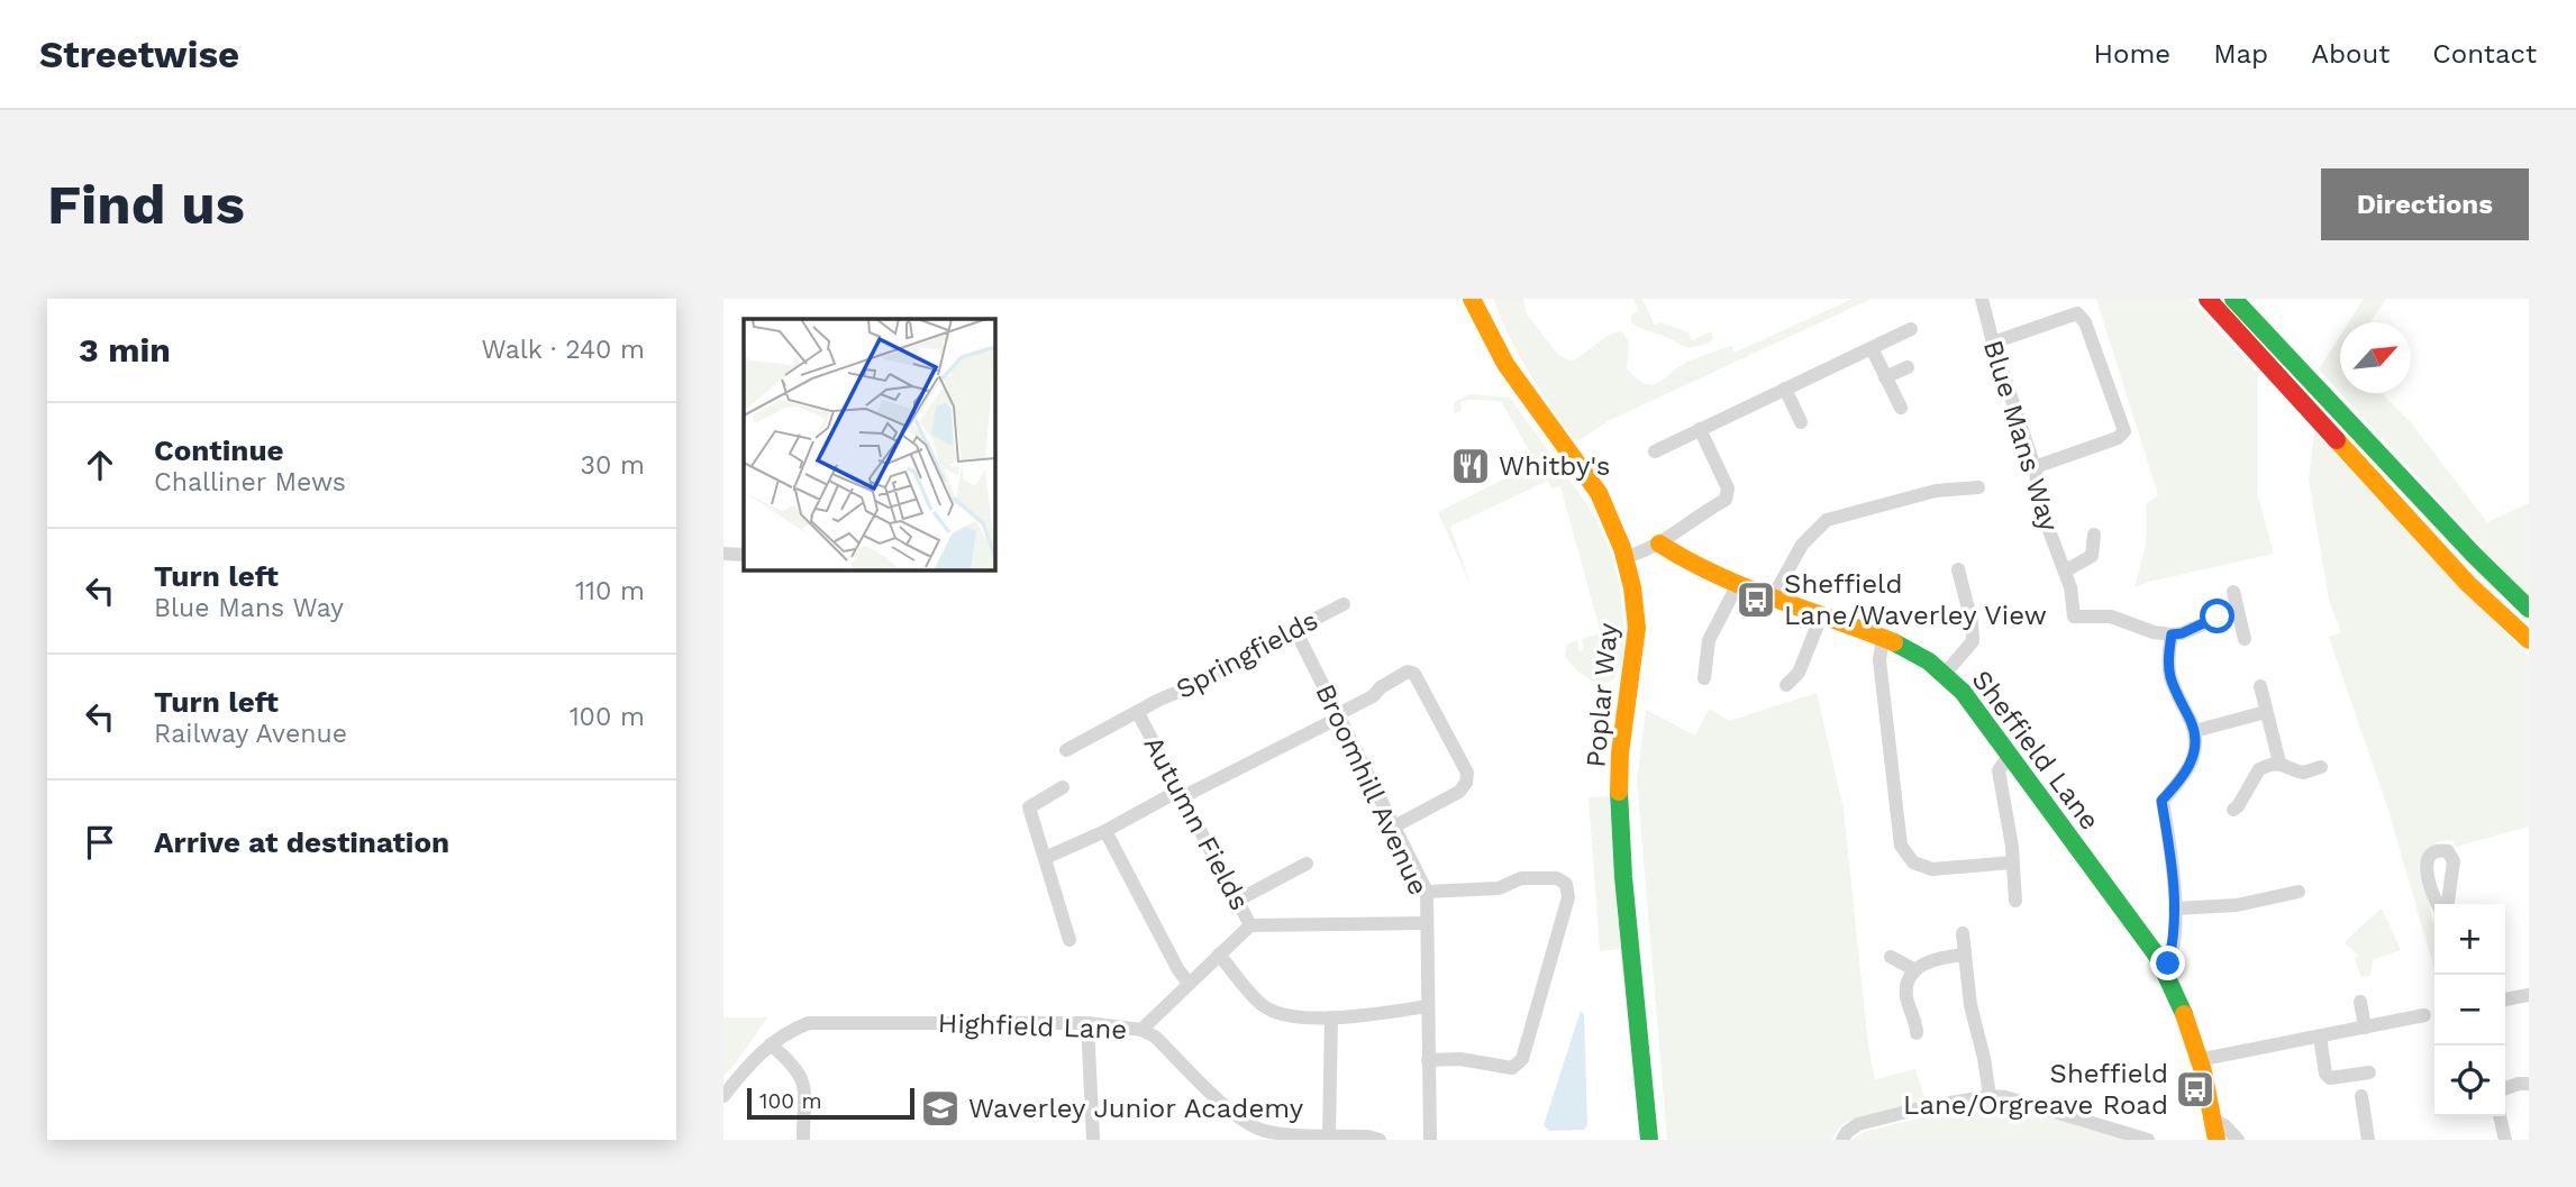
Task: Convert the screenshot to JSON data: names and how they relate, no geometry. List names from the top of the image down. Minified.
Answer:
{"streets":{"main road":["Poplar Way","Sheffield Lane"],"street":["Blue Mans Way","Springfields","Broomhill Avenue","Autumn Fields","Highfield Lane"]},"crossings":[["Springfields","Broomhill Avenue"],["Springfields","Autumn Fields"],["Autumn Fields","Highfield Lane"]],"places":{"restaurant":["Whitby's"],"bus stop":["Sheffield Lane/Waverley View","Sheffield Lane/Orgreave Road"],"school or university":["Waverley Junior Academy"]},"scale_bar":"100 m","north":"top right","page":{"header":"Streetwise","nav":["Home","Map","About","Contact"],"buttons":"Directions","title":"Find us","heading":["3 min","Walk · 240 m"],"list":[["Continue","Challiner Mews","30 m"],["Turn left","Blue Mans Way","110 m"],["Turn left","Railway Avenue","100 m"],"Arrive at destination"],"map_buttons":["+","−"],"scale":"100 m"}}
